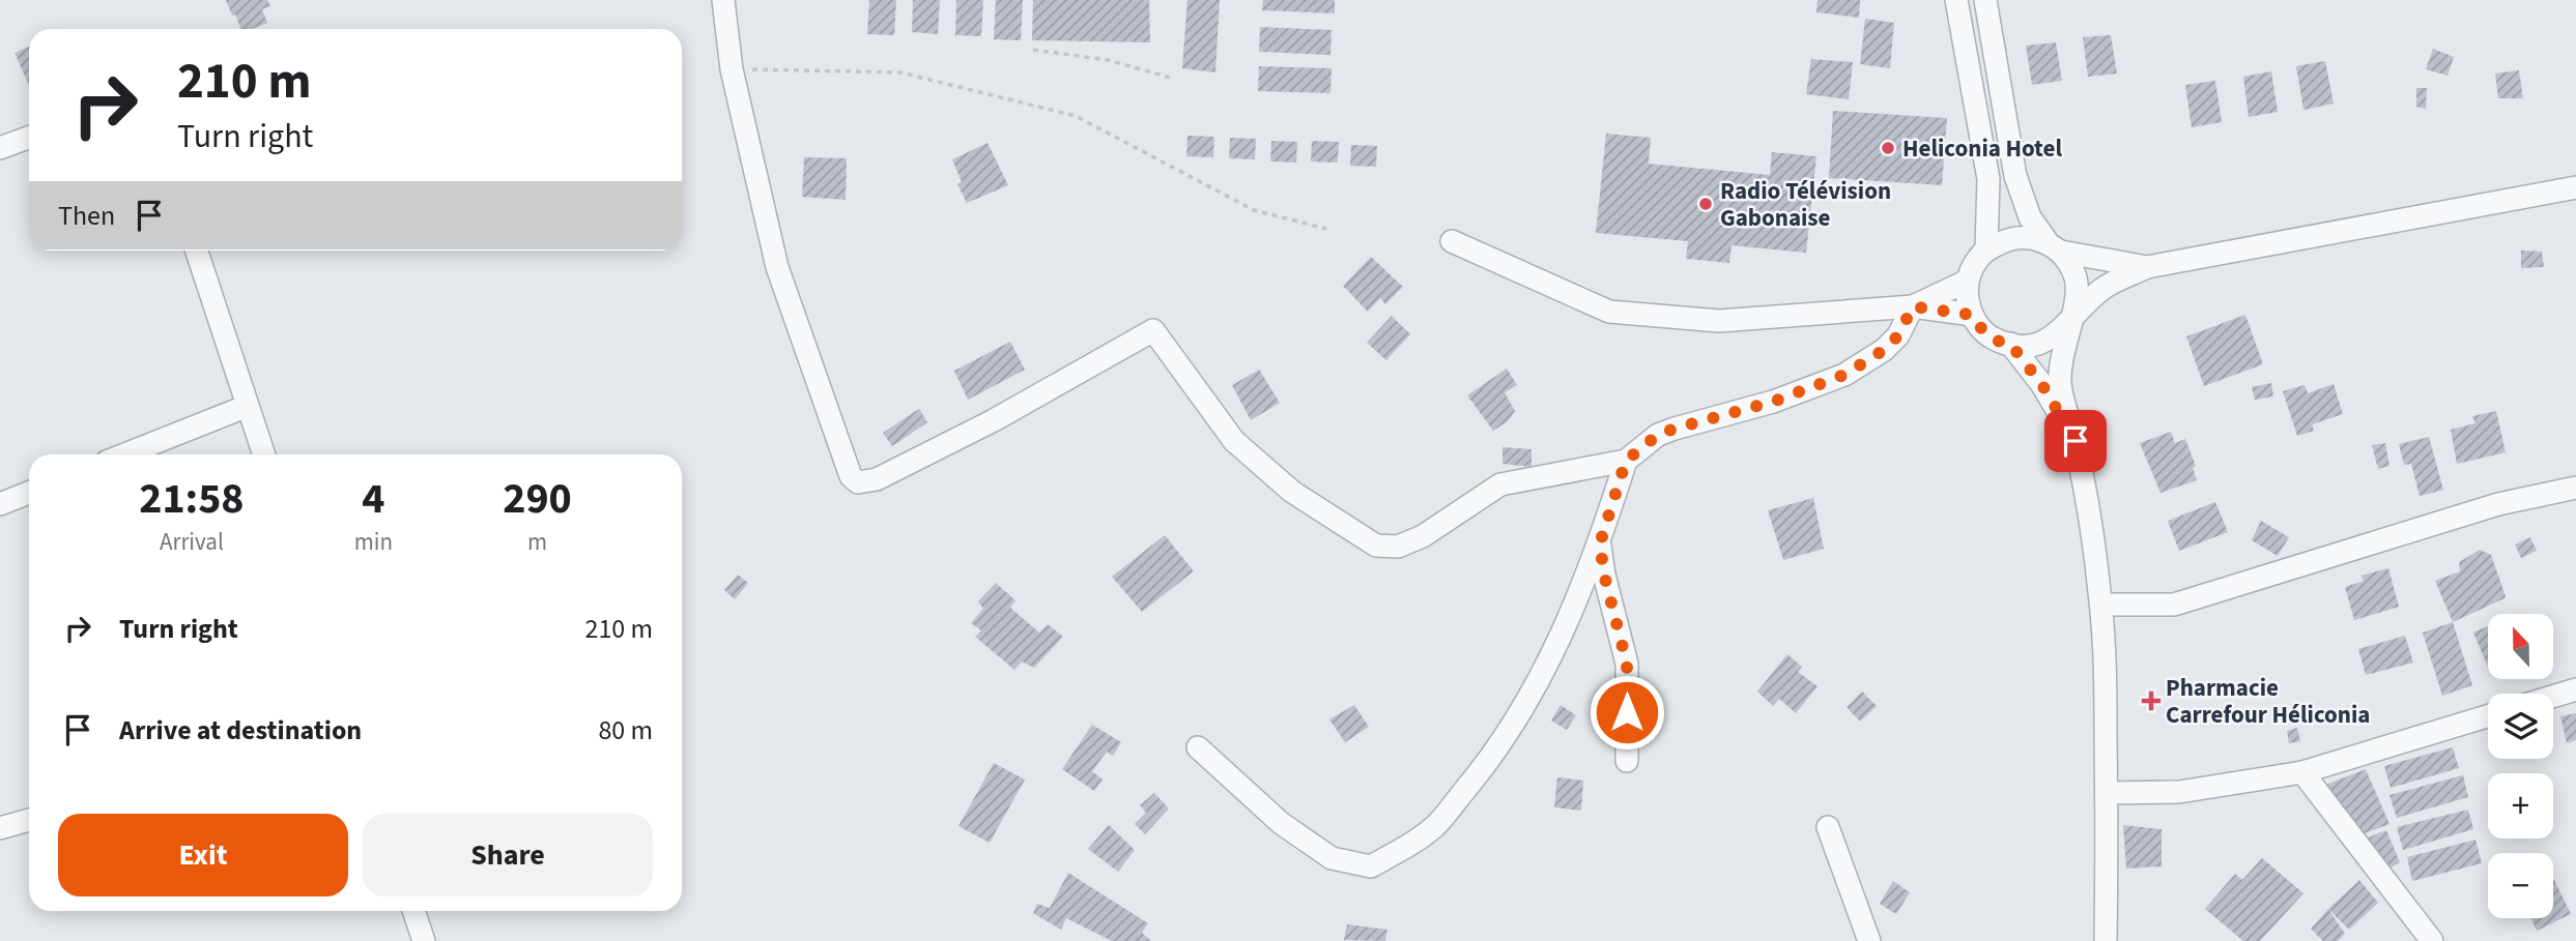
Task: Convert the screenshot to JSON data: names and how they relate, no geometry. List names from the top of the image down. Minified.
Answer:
{"places":{"other":["Heliconia Hotel","Radio Télévision Gabonaise"],"health":["Pharmacie Carrefour Héliconia"]},"north":"top","page":{"turn":["210 m","Turn right"],"then":"Then","eta":["21:58","Arrival","4","min","290","m"],"list":[{"name":"Turn right","value":"210 m"},{"name":"Arrive at destination","value":"80 m"}],"map_buttons":["+","−"],"buttons":["Exit","Share"]}}
